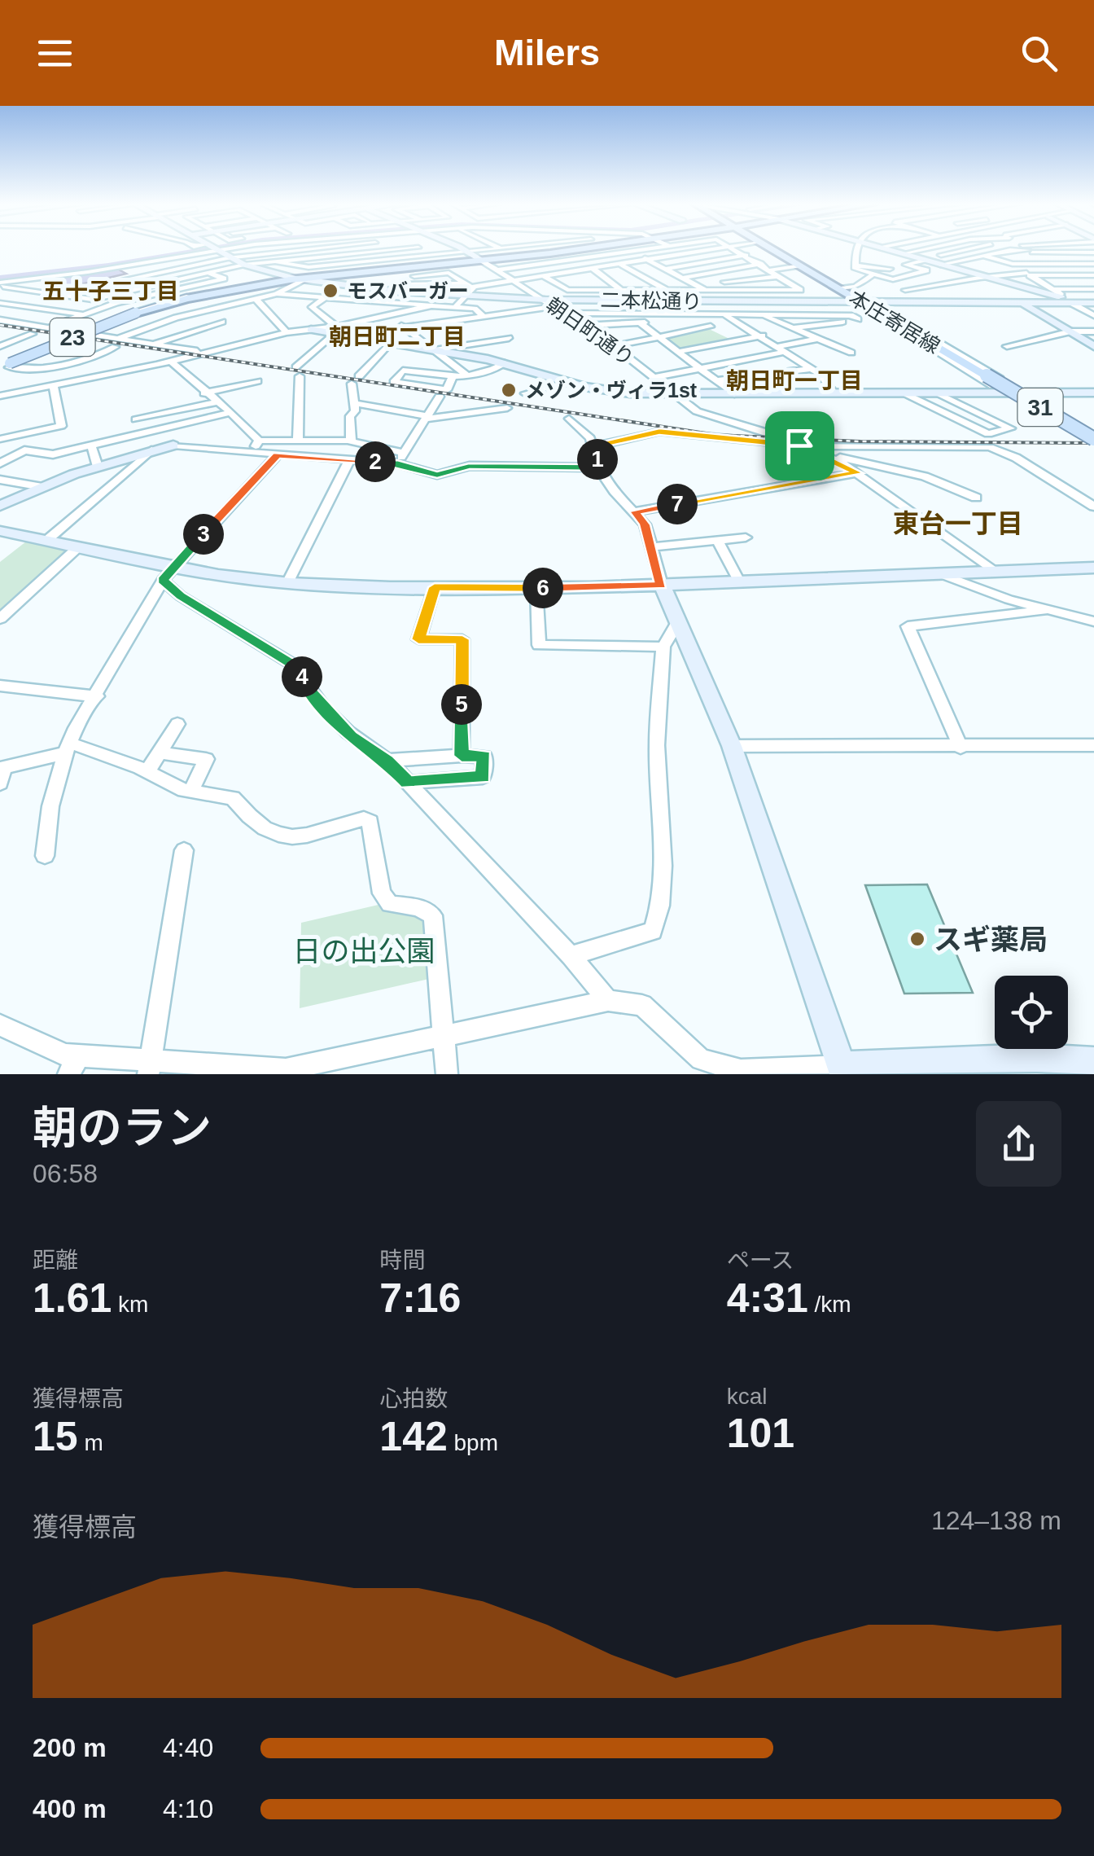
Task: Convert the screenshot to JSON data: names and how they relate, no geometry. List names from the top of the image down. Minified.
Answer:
{"streets":{"main road":["本庄寄居線","23","31"],"street":["二本松通り","朝日町通り"]},"crossings":[["二本松通り","本庄寄居線"],["二本松通り","朝日町通り"],["二本松通り","23"],["朝日町通り","23"]],"districts":["五十子三丁目","朝日町二丁目","朝日町一丁目","東台一丁目"],"parks":["日の出公園"],"places":["モスバーガー","メゾン・ヴィラ1st","スギ薬局"],"page":{"header":"Milers","pins":["1","2","7","3","6","4","5"],"heading":["朝のラン","06:58"],"stats":[["距離","1.61 km"],["時間","7:16"],["ペース","4:31 /km"],["獲得標高","15 m"],["心拍数","142 bpm"],["kcal","101"]],"chart":["獲得標高","124–138 m"],"list":[{"name":"200 m","note":"4:40"},{"name":"400 m","note":"4:10"}]}}
